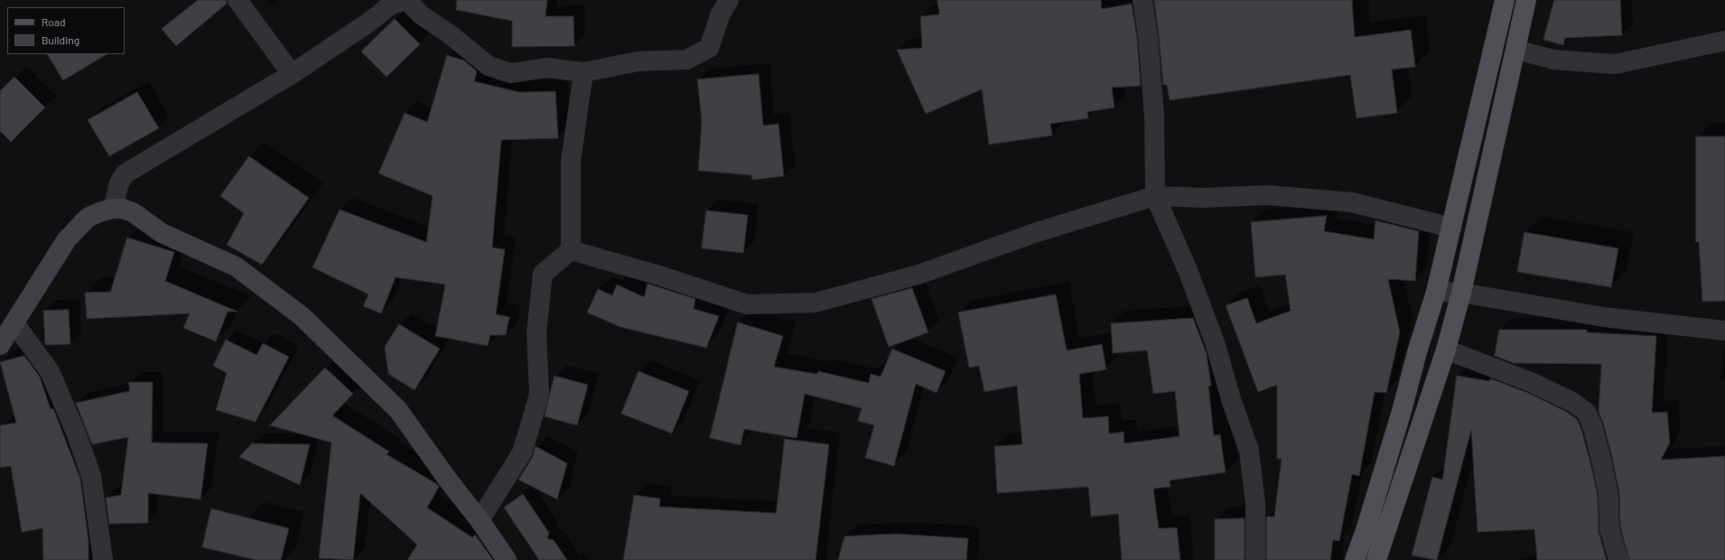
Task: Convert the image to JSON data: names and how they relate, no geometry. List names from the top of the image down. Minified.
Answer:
{"legend":["Road","Building"]}
